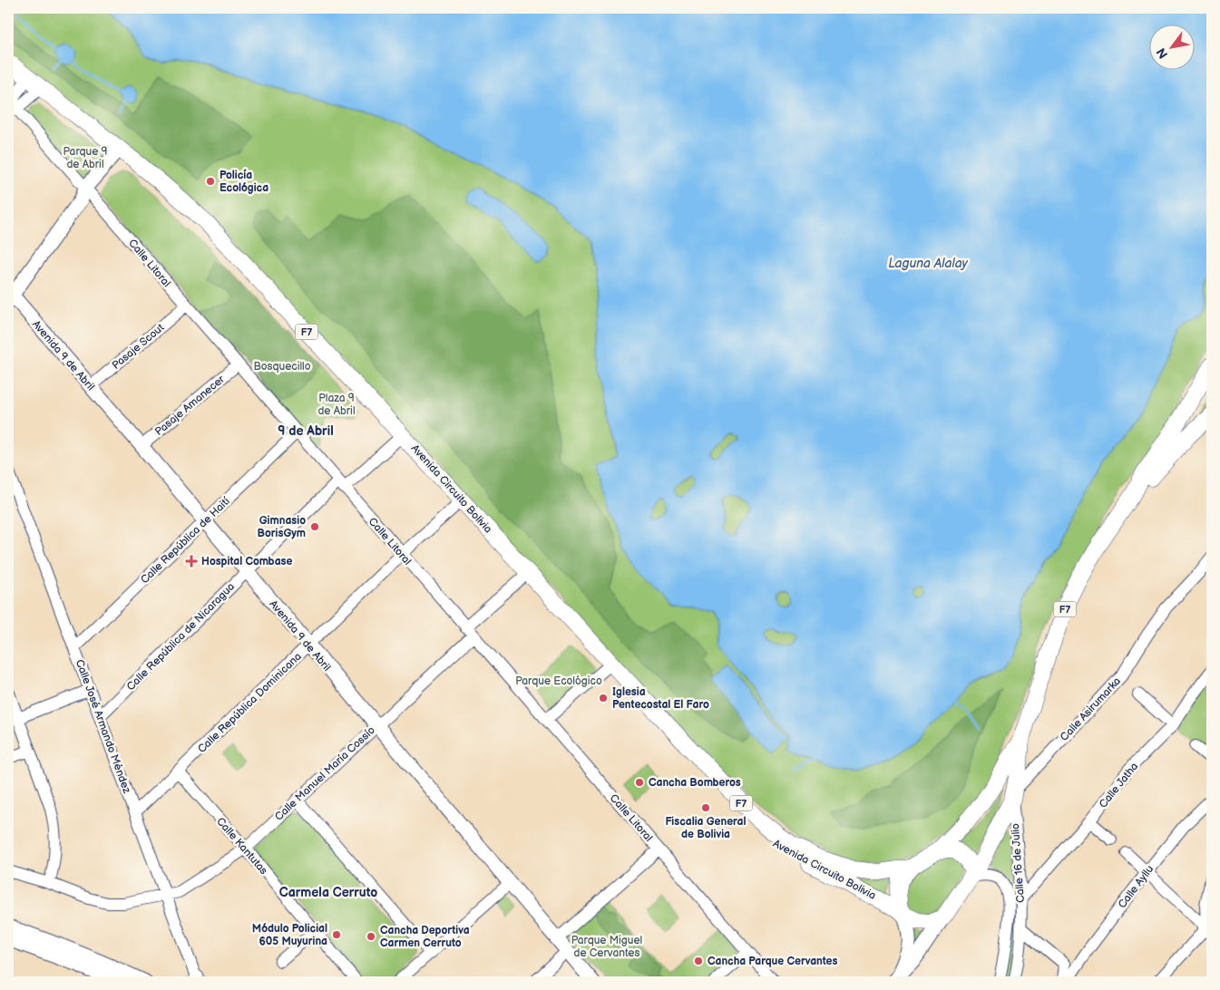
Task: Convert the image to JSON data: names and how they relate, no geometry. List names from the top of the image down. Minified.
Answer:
{"streets":{"highway":["F7","Avenida Circuito Bolivia"],"main road":["Avenida 9 de Abril"],"street":["Calle Litoral","Pasaje Scout","Pasaje Amanecer","Calle República de Haití","Calle República de Nicaragua","Calle República Dominicana","Calle Asirumarka","Calle José Armando Méndez","Calle Manuel María Cossío","Calle Jatha","Calle Kantutas","Calle 16 de Julio","Calle Ayllu"]},"crossings":[["Calle Litoral","Pasaje Scout"],["Calle Litoral","Pasaje Amanecer"],["Calle Litoral","Calle República de Haití"],["Calle Litoral","Calle República de Nicaragua"],["Calle Litoral","Calle República Dominicana"],["Calle Litoral","Calle Manuel María Cossío"],["F7","Avenida Circuito Bolivia"],["F7","Calle Asirumarka"],["F7","Calle 16 de Julio"],["Pasaje Scout","Avenida 9 de Abril"],["Avenida 9 de Abril","Pasaje Amanecer"],["Avenida 9 de Abril","Calle República de Haití"],["Avenida 9 de Abril","Calle República de Nicaragua"],["Avenida 9 de Abril","Calle República Dominicana"],["Avenida 9 de Abril","Calle Manuel María Cossío"],["Avenida Circuito Bolivia","Calle República de Nicaragua"],["Avenida Circuito Bolivia","Calle República Dominicana"],["Avenida Circuito Bolivia","Calle Manuel María Cossío"],["Avenida Circuito Bolivia","Calle 16 de Julio"],["Calle República de Haití","Calle José Armando Méndez"],["Calle República de Nicaragua","Calle José Armando Méndez"],["Calle República Dominicana","Calle José Armando Méndez"],["Calle República Dominicana","Calle Kantutas"],["Calle Asirumarka","Calle 16 de Julio"],["Calle José Armando Méndez","Calle Manuel María Cossío"],["Calle Manuel María Cossío","Calle Kantutas"],["Calle Jatha","Calle 16 de Julio"]],"districts":["9 de Abril","Carmela Cerruto"],"water":["Laguna Alalay"],"parks":["Parque 9 de Abril","Bosquecillo","Plaza 9 de Abril","Parque Ecológico","Parque Miguel de Cervantes"],"places":{"other":["Policía Ecológica","Gimnasio BorisGym","Iglesia Pentecostal El Faro","Cancha Bomberos","Fiscalia General de Bolivia","Módulo Policial 605 Muyurina","Cancha Deportiva Carmen Cerruto","Cancha Parque Cervantes"],"health":["Hospital Combase"]},"north":"bottom left"}
